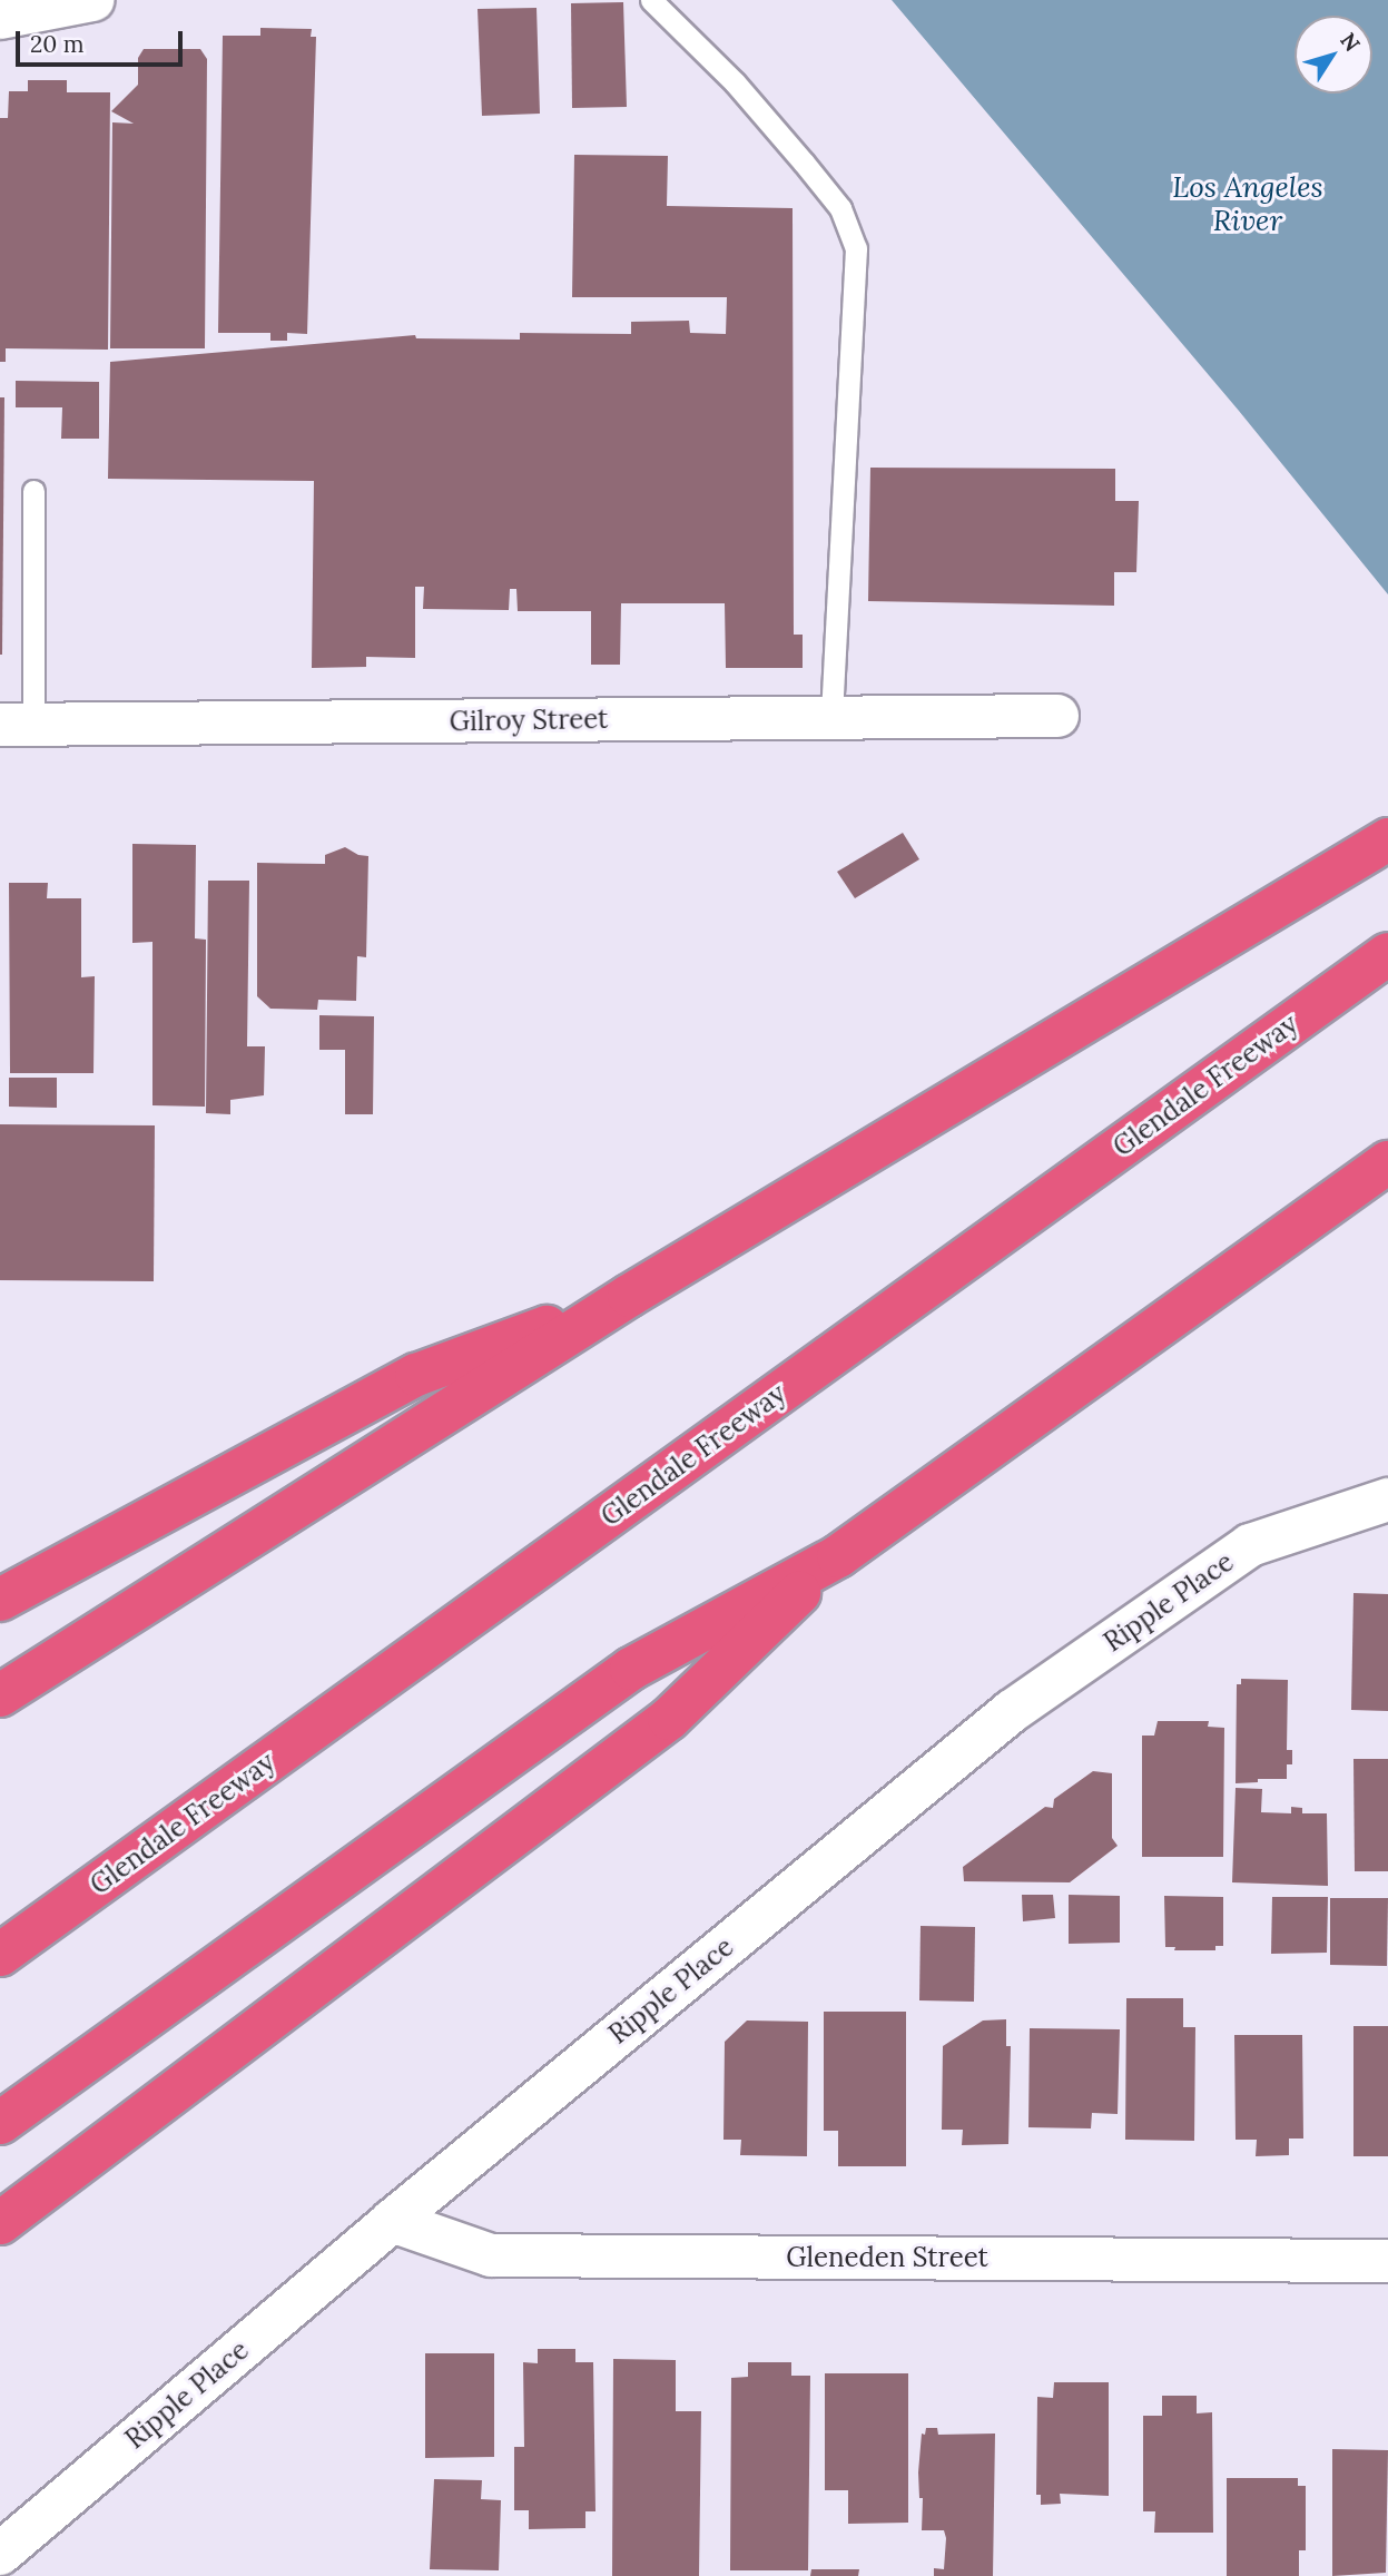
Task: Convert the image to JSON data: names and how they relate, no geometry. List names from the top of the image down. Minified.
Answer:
{"streets":{"highway":["Glendale Freeway"],"street":["Gilroy Street","Ripple Place","Gleneden Street"]},"crossings":[["Ripple Place","Gleneden Street"]],"water":["Los Angeles River"],"scale_bar":"20 m","north":"top right"}
